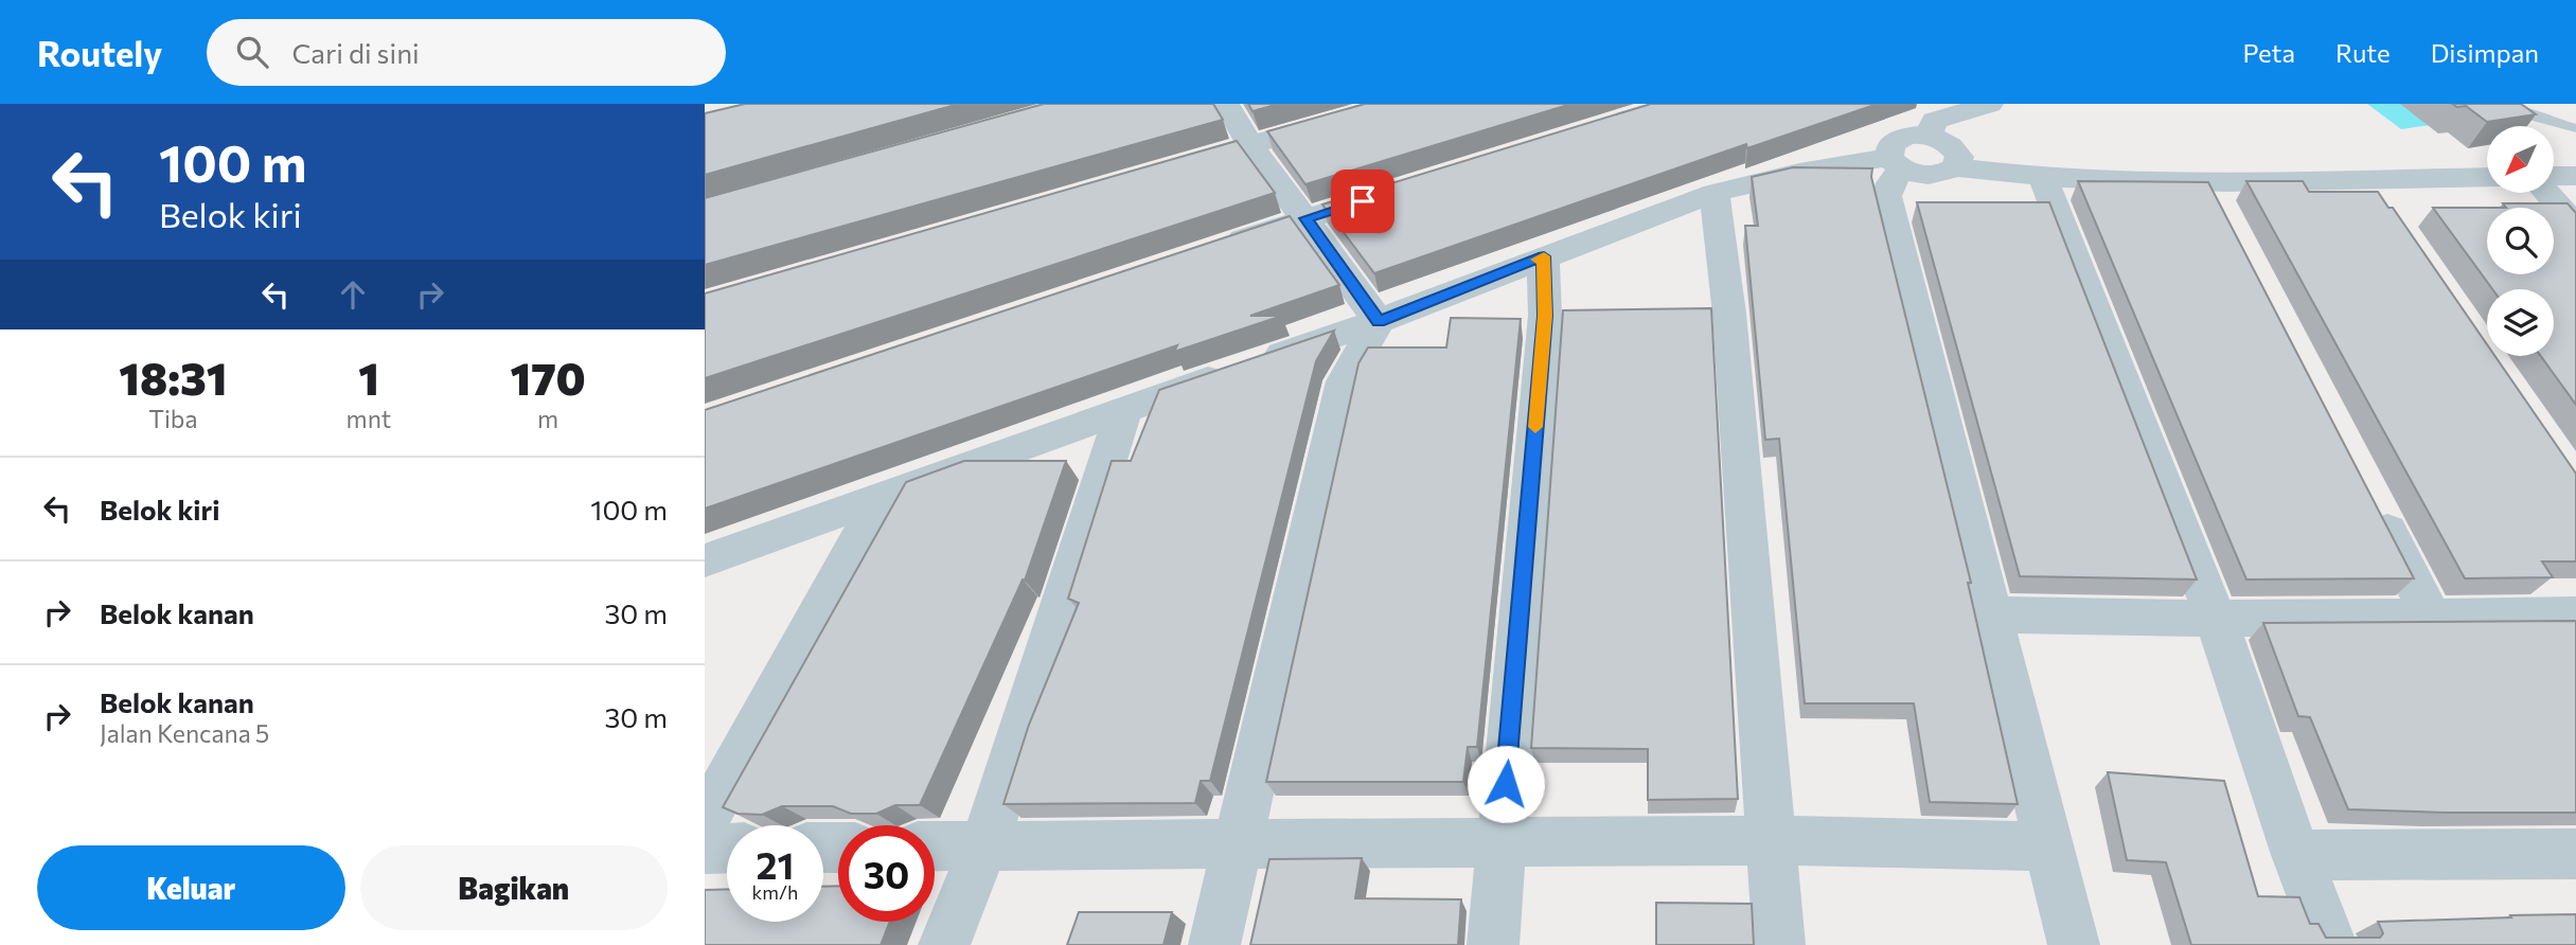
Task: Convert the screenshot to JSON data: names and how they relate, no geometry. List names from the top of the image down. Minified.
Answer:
{"north":"bottom left","page":{"header":"Routely","search":"Cari di sini","nav":["Peta","Rute","Disimpan"],"turn":["100 m","Belok kiri"],"eta":["18:31","Tiba","1","mnt","170","m"],"list":[{"name":"Belok kiri","value":"100 m"},{"name":"Belok kanan","value":"30 m"},{"name":"Belok kanan","note":"Jalan Kencana 5","value":"30 m"}],"speed":"21 km/h","limit":"30","buttons":["Keluar","Bagikan"]}}
